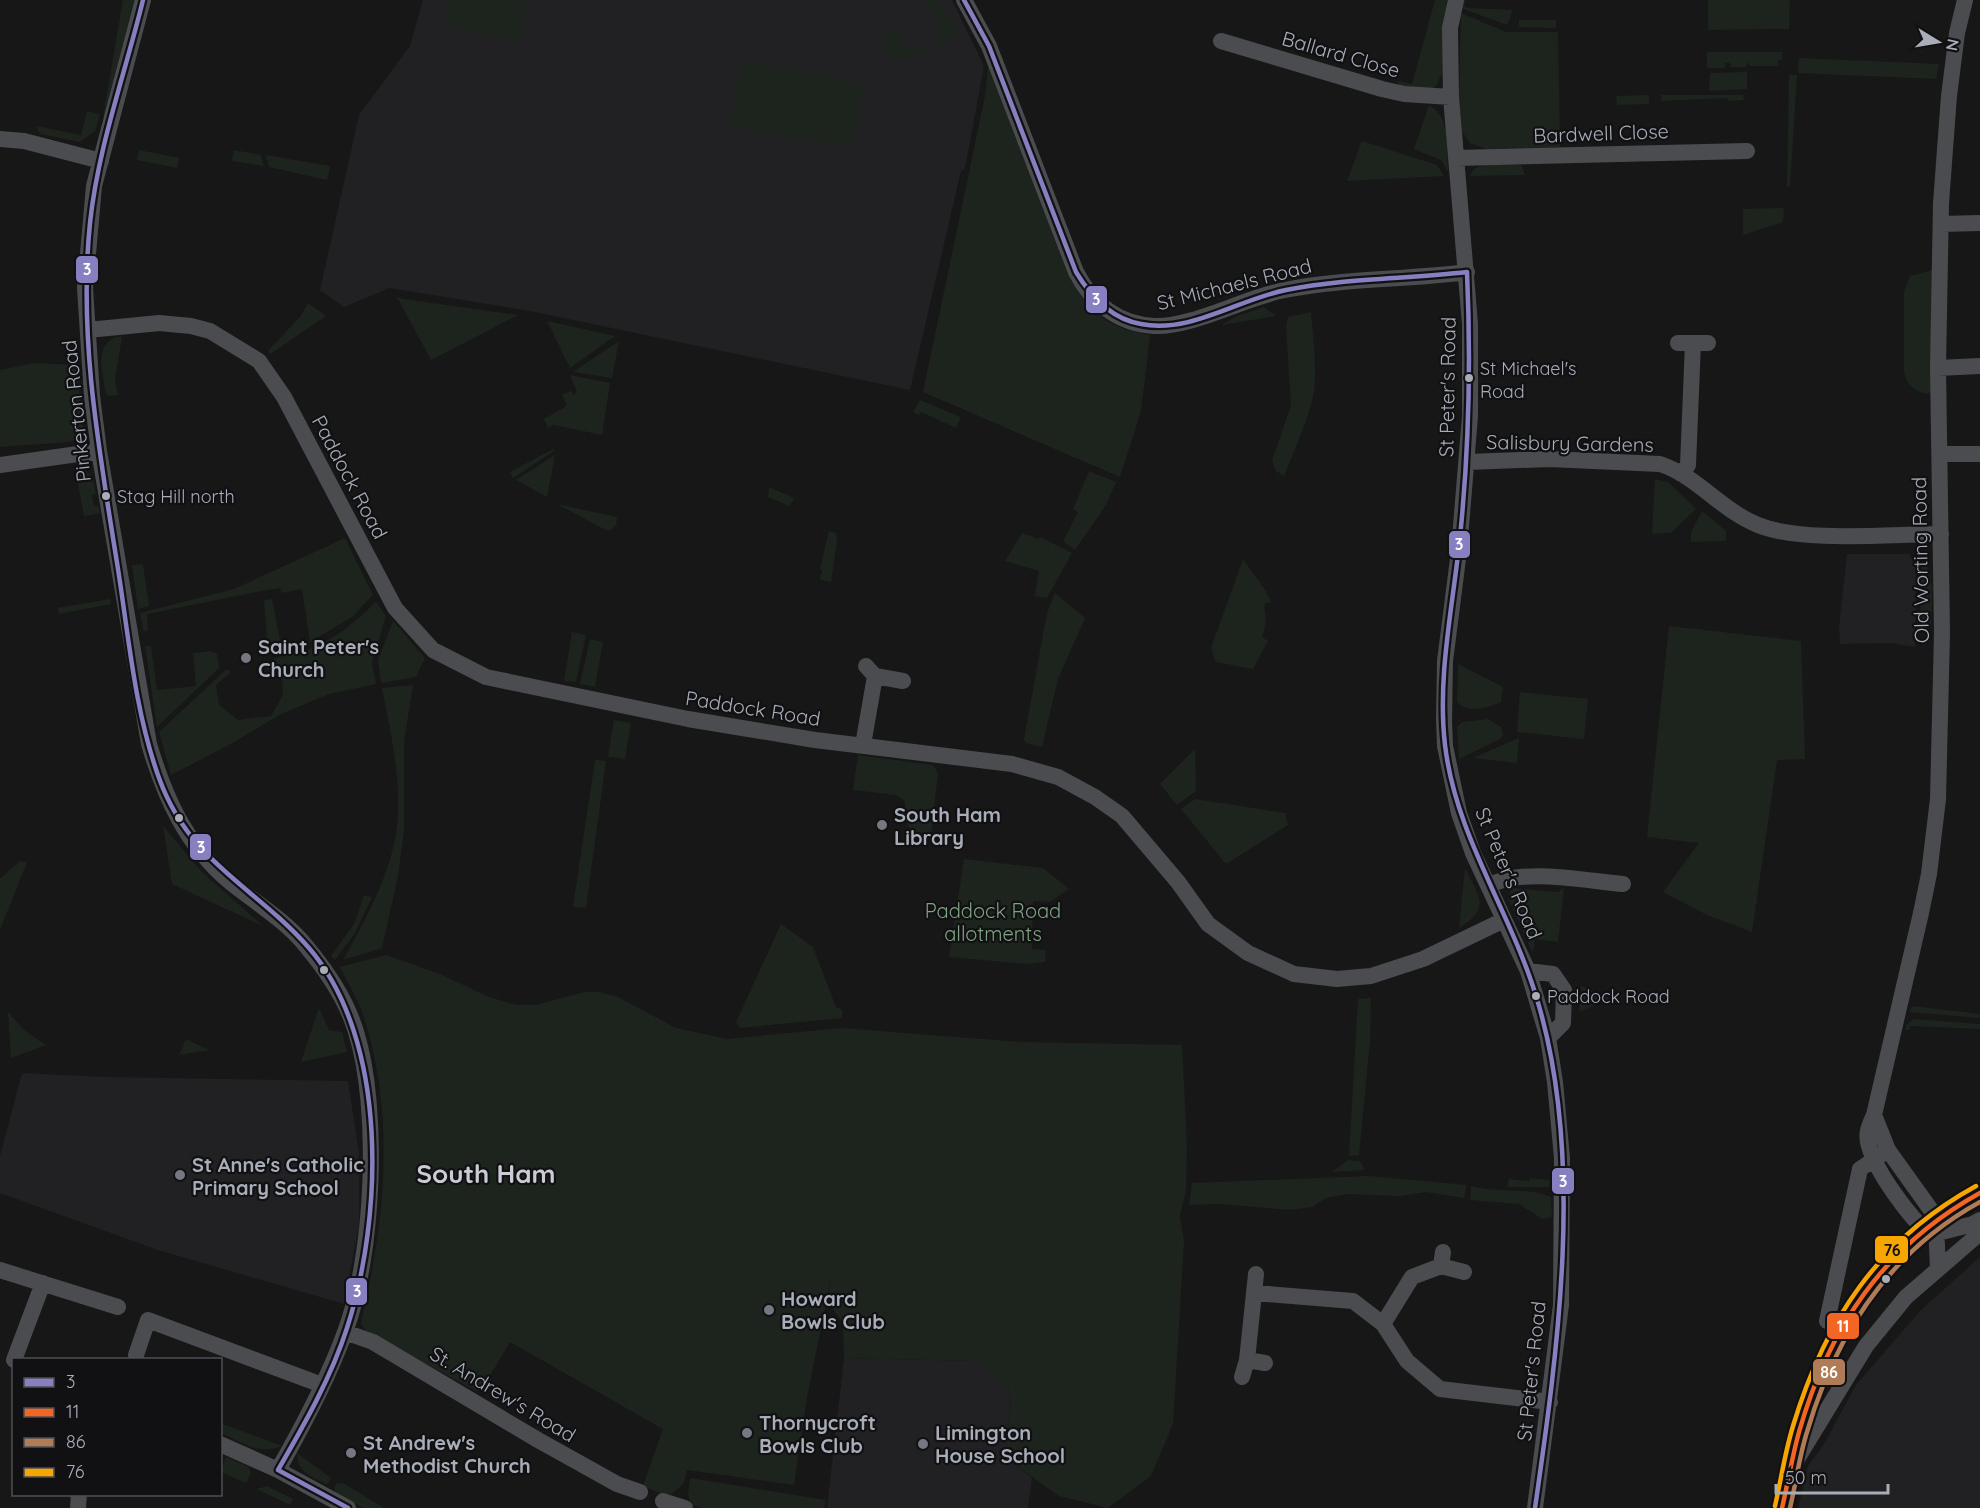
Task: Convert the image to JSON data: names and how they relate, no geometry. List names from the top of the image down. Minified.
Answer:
{"streets":{"street":["Ballard Close","Bardwell Close","St Michaels Road","St Peter's Road","Pinkerton Road","Salisbury Gardens","Paddock Road","Old Worting Road","St. Andrew's Road"]},"crossings":[["Ballard Close","St Peter's Road"],["Bardwell Close","St Peter's Road"],["St Michaels Road","St Peter's Road"],["St Peter's Road","Salisbury Gardens"],["St Peter's Road","Paddock Road"],["Pinkerton Road","Paddock Road"],["Pinkerton Road","St. Andrew's Road"],["Salisbury Gardens","Old Worting Road"]],"districts":["South Ham"],"parks":["Paddock Road allotments"],"places":["St Michael's Road","Stag Hill north","Saint Peter's Church","South Ham Library","Paddock Road","St Anne's Catholic Primary School","Howard Bowls Club","Thornycroft Bowls Club","Limington House School","St Andrew's Methodist Church"],"lines":["transit line 3","transit line 76","transit line 11","transit line 86"],"legend":["3","11","86","76"],"scale_bar":"50 m","north":"right"}
